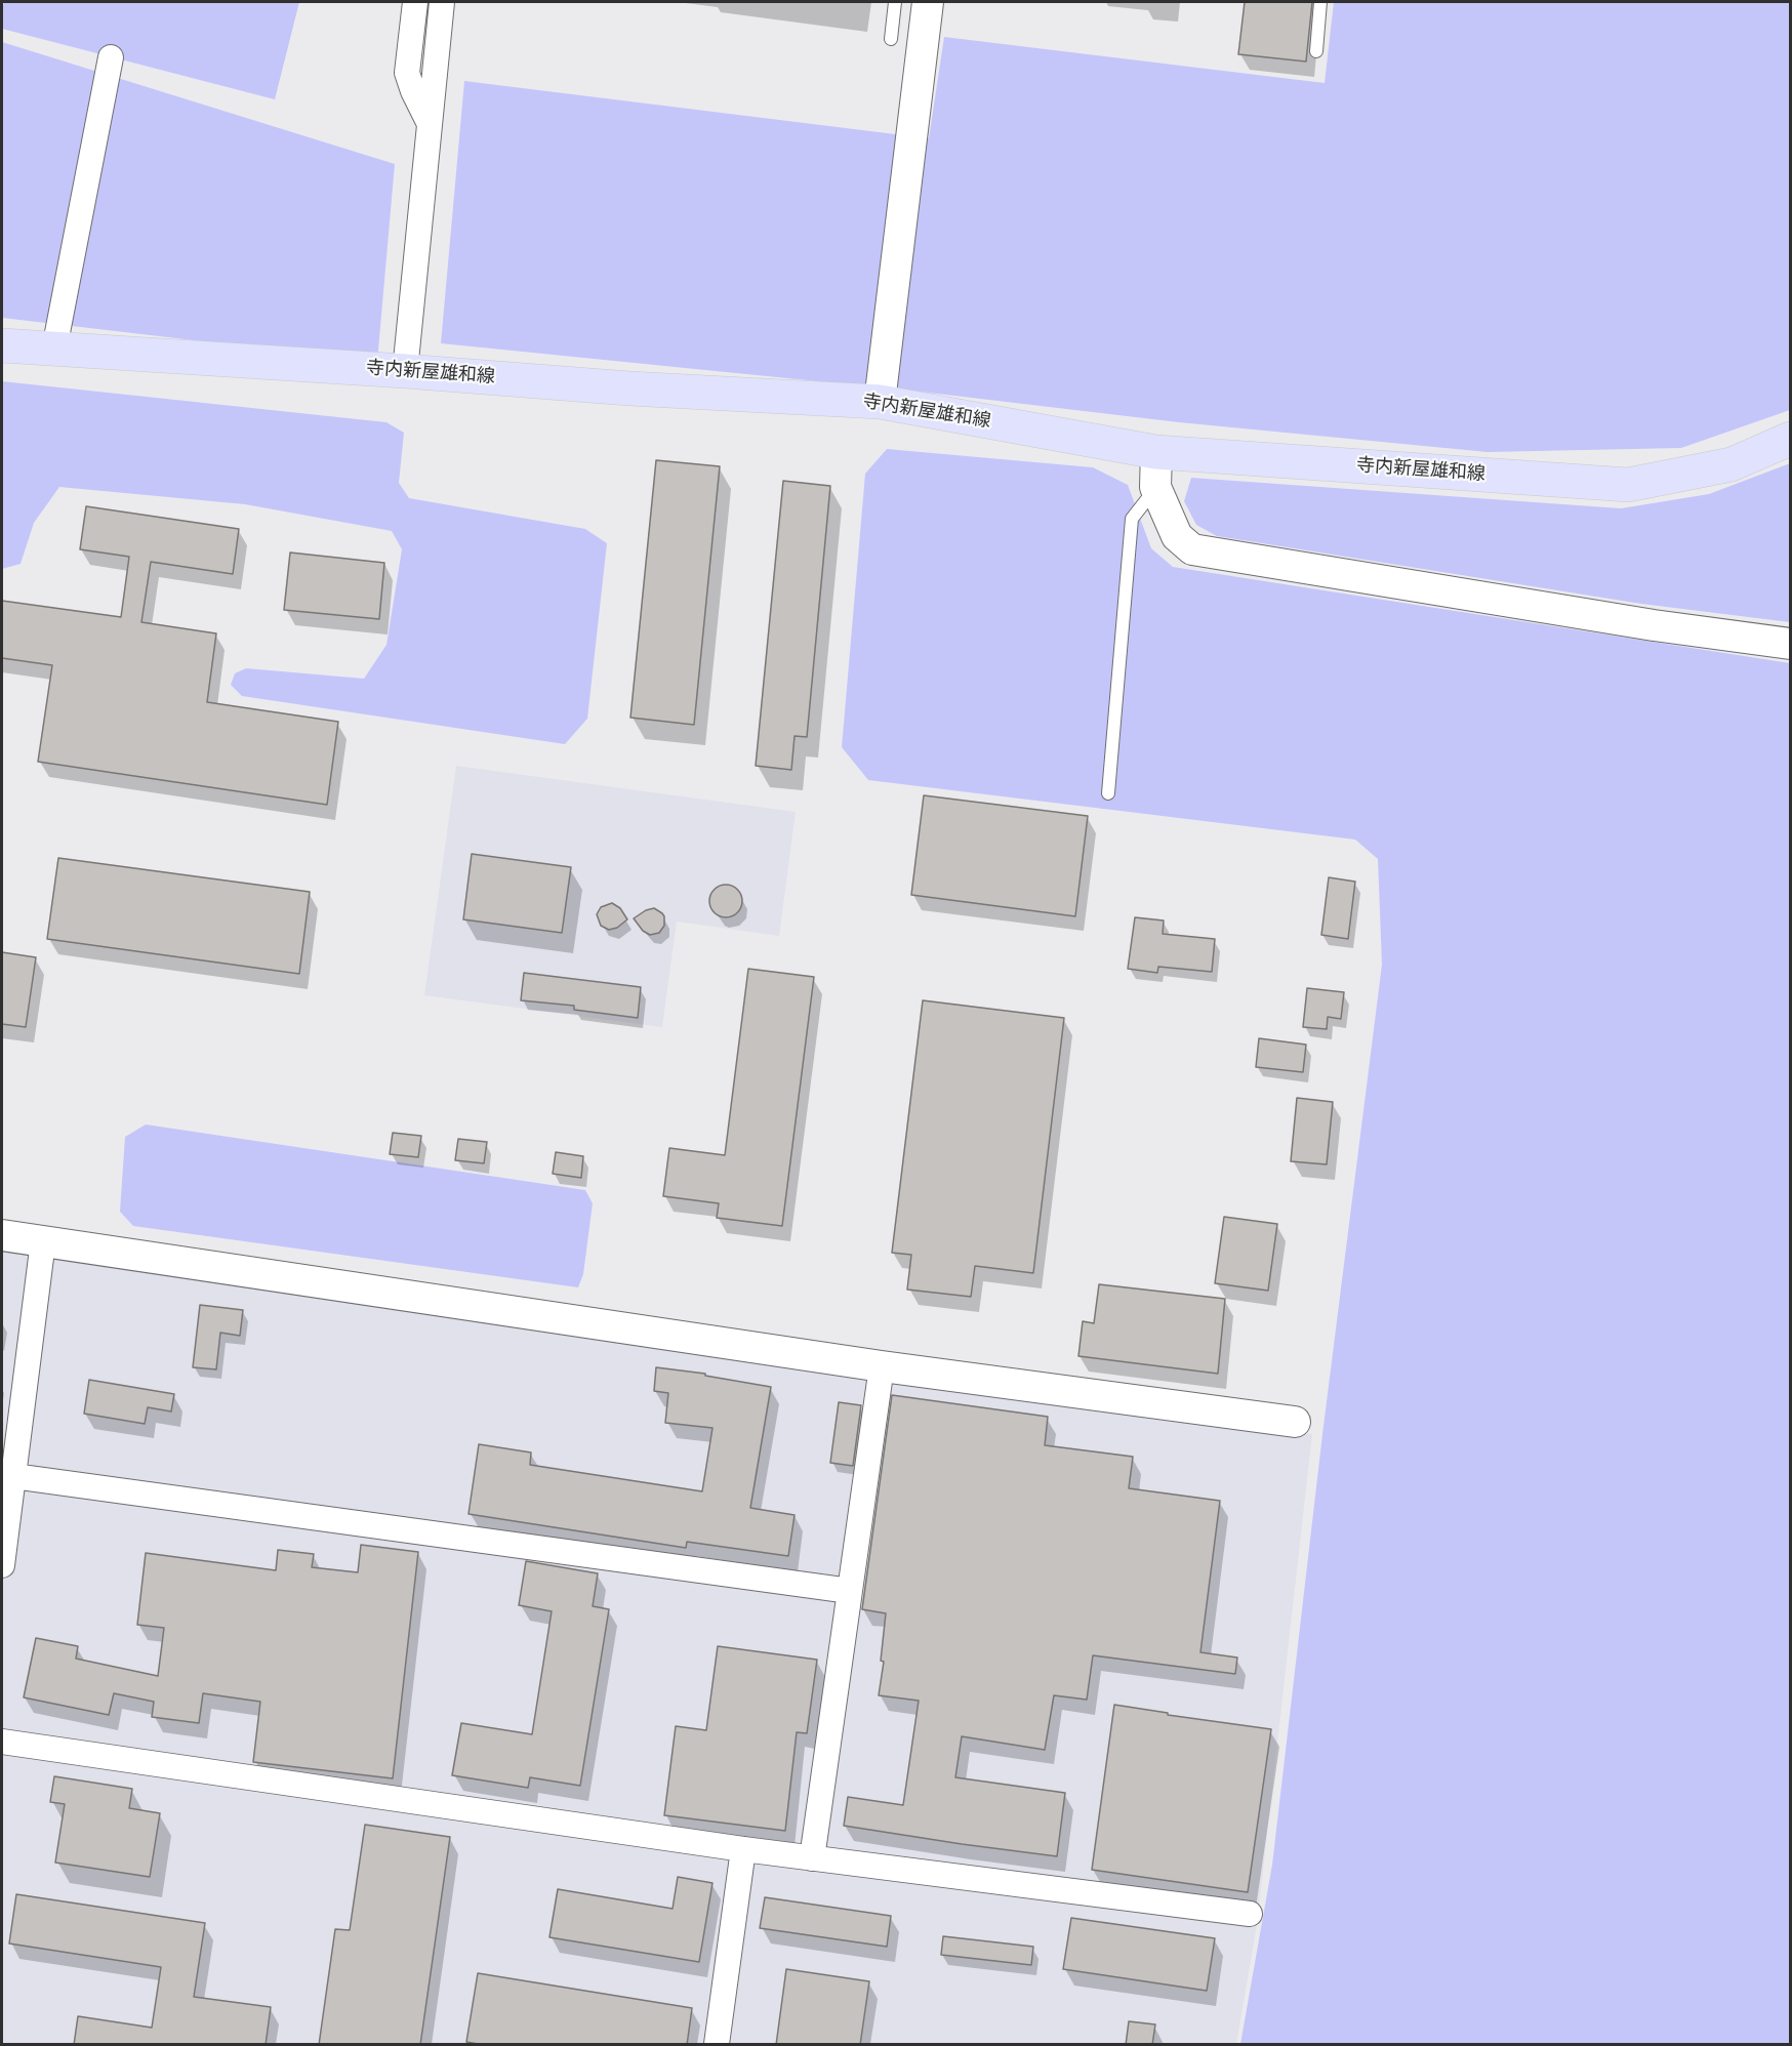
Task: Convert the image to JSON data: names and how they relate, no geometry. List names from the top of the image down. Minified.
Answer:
{"streets":{"main road":["寺内新屋雄和線"]}}
